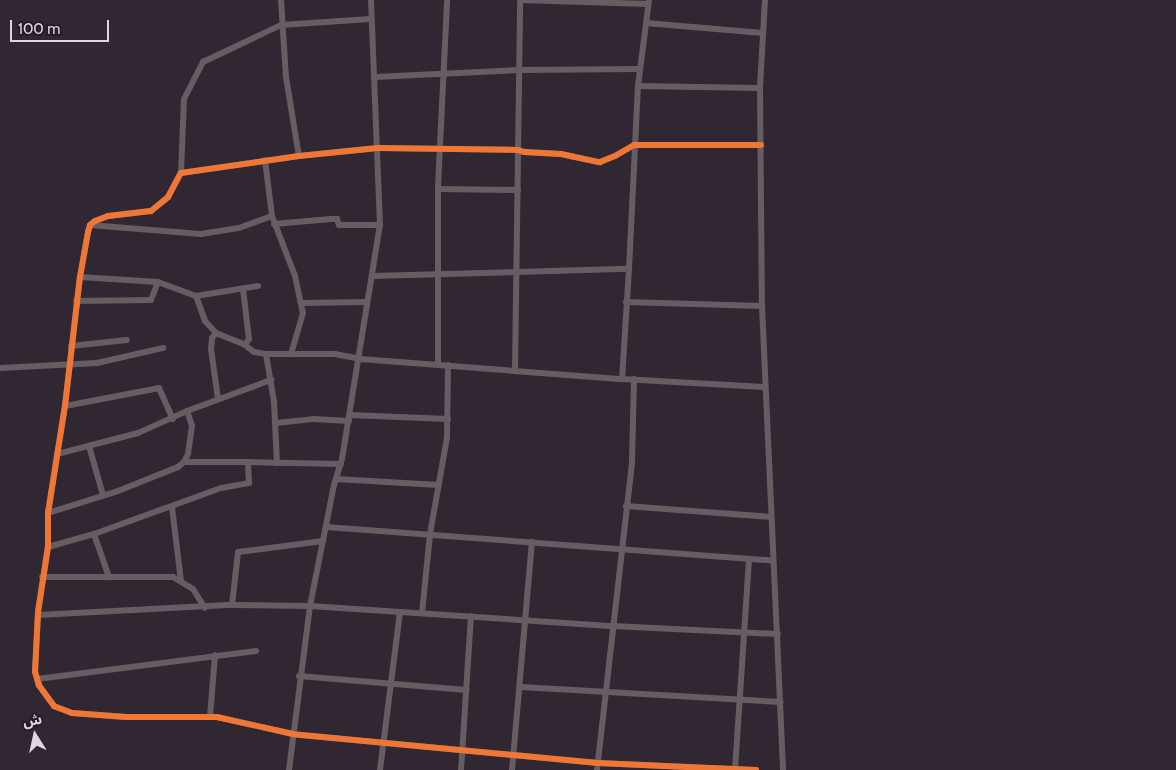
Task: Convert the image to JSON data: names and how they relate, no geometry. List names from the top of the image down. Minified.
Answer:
{"scale_bar":"100 m","north":"top"}
